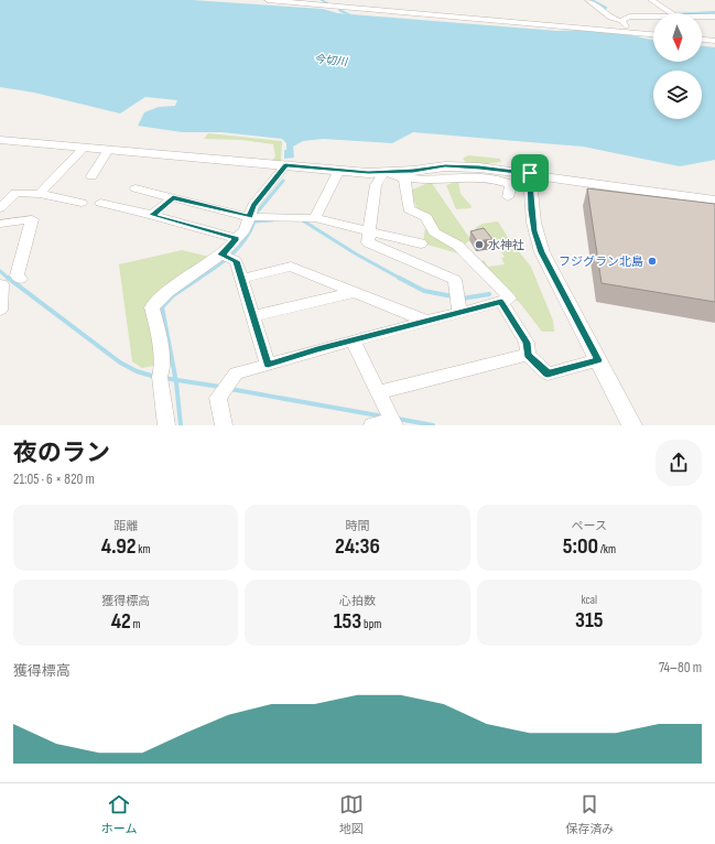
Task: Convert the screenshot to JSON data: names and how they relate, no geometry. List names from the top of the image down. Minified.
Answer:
{"water":["今切川"],"places":["水神社","フジグラン北島"],"north":"bottom","page":{"heading":["夜のラン","21:05 · 6 × 820 m"],"stats":[["距離","4.92 km"],["時間","24:36"],["ペース","5:00 /km"],["獲得標高","42 m"],["心拍数","153 bpm"],["kcal","315"]],"chart":["獲得標高","74–80 m"],"tabs":["ホーム","地図","保存済み"]}}
